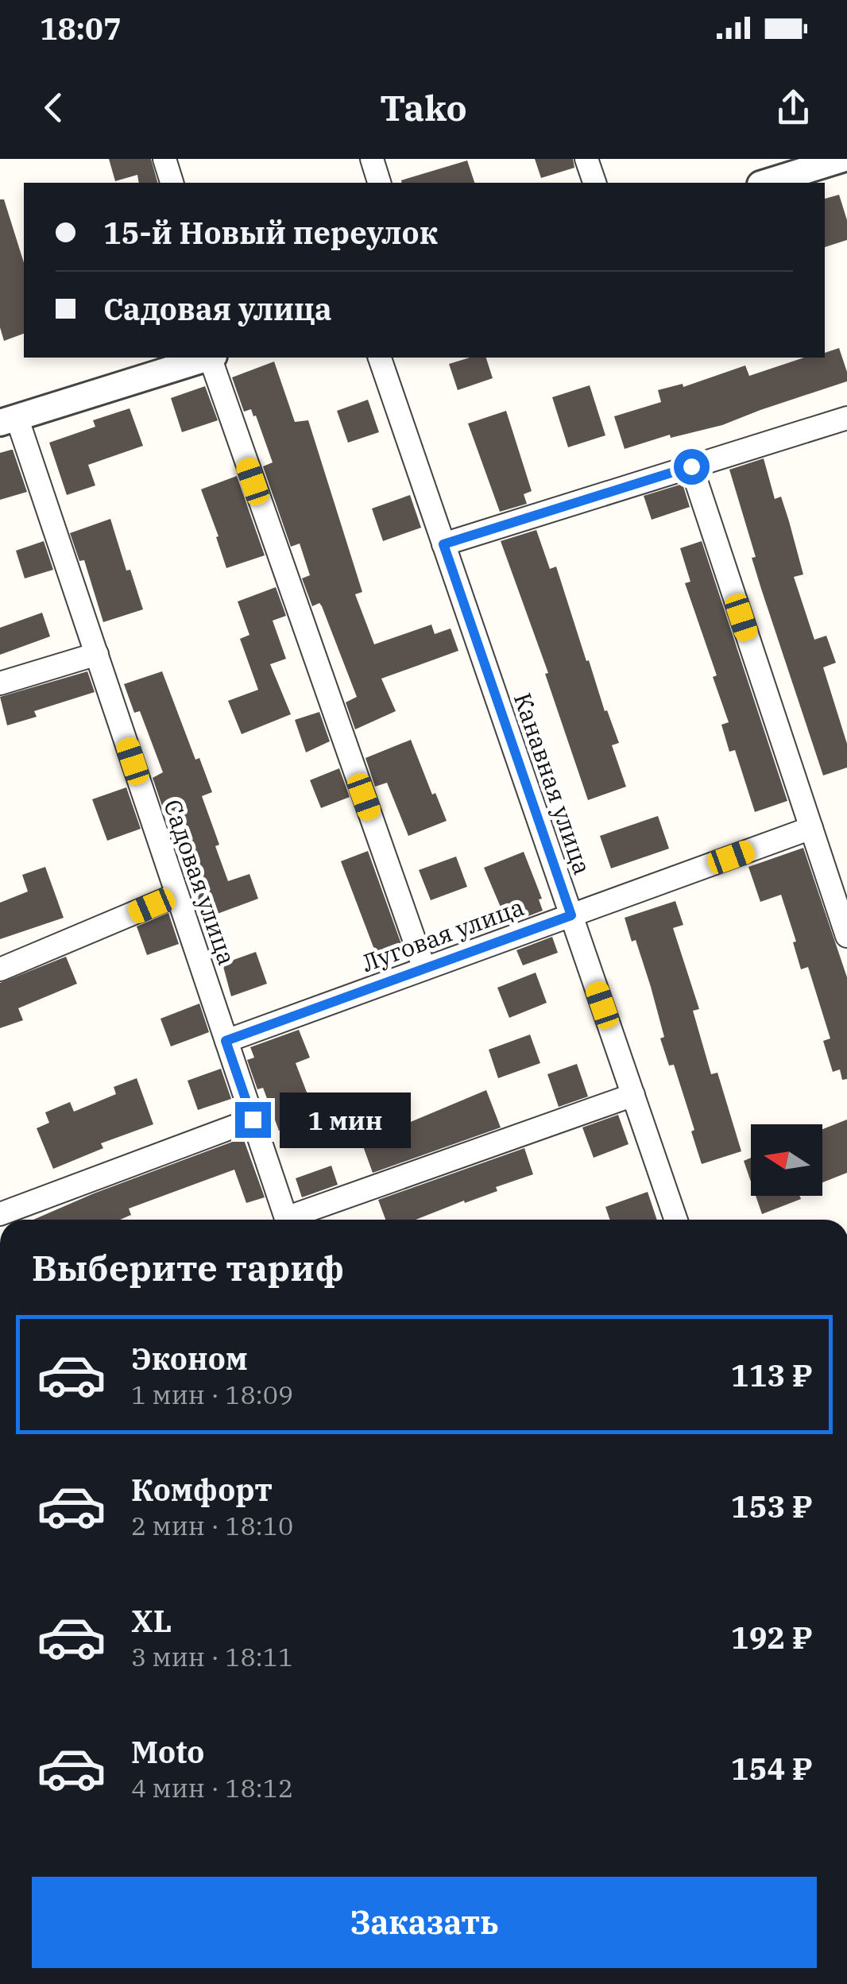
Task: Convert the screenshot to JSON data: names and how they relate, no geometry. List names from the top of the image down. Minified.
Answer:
{"streets":{"street":["Канавная улица","Садовая улица","Луговая улица"]},"crossings":[["Канавная улица","Луговая улица"],["Садовая улица","Луговая улица"]],"north":"left","page":{"status":"18:07","header":"Tako","banner":["15-й Новый переулок","Садовая улица"],"bubble":"1 мин","heading":"Выберите тариф","list":[{"name":"Эконом","note":"1 мин · 18:09","value":"113 ₽"},{"name":"Комфорт","note":"2 мин · 18:10","value":"153 ₽"},{"name":"XL","note":"3 мин · 18:11","value":"192 ₽"},{"name":"Moto","note":"4 мин · 18:12","value":"154 ₽"}],"buttons":"Заказать"}}
